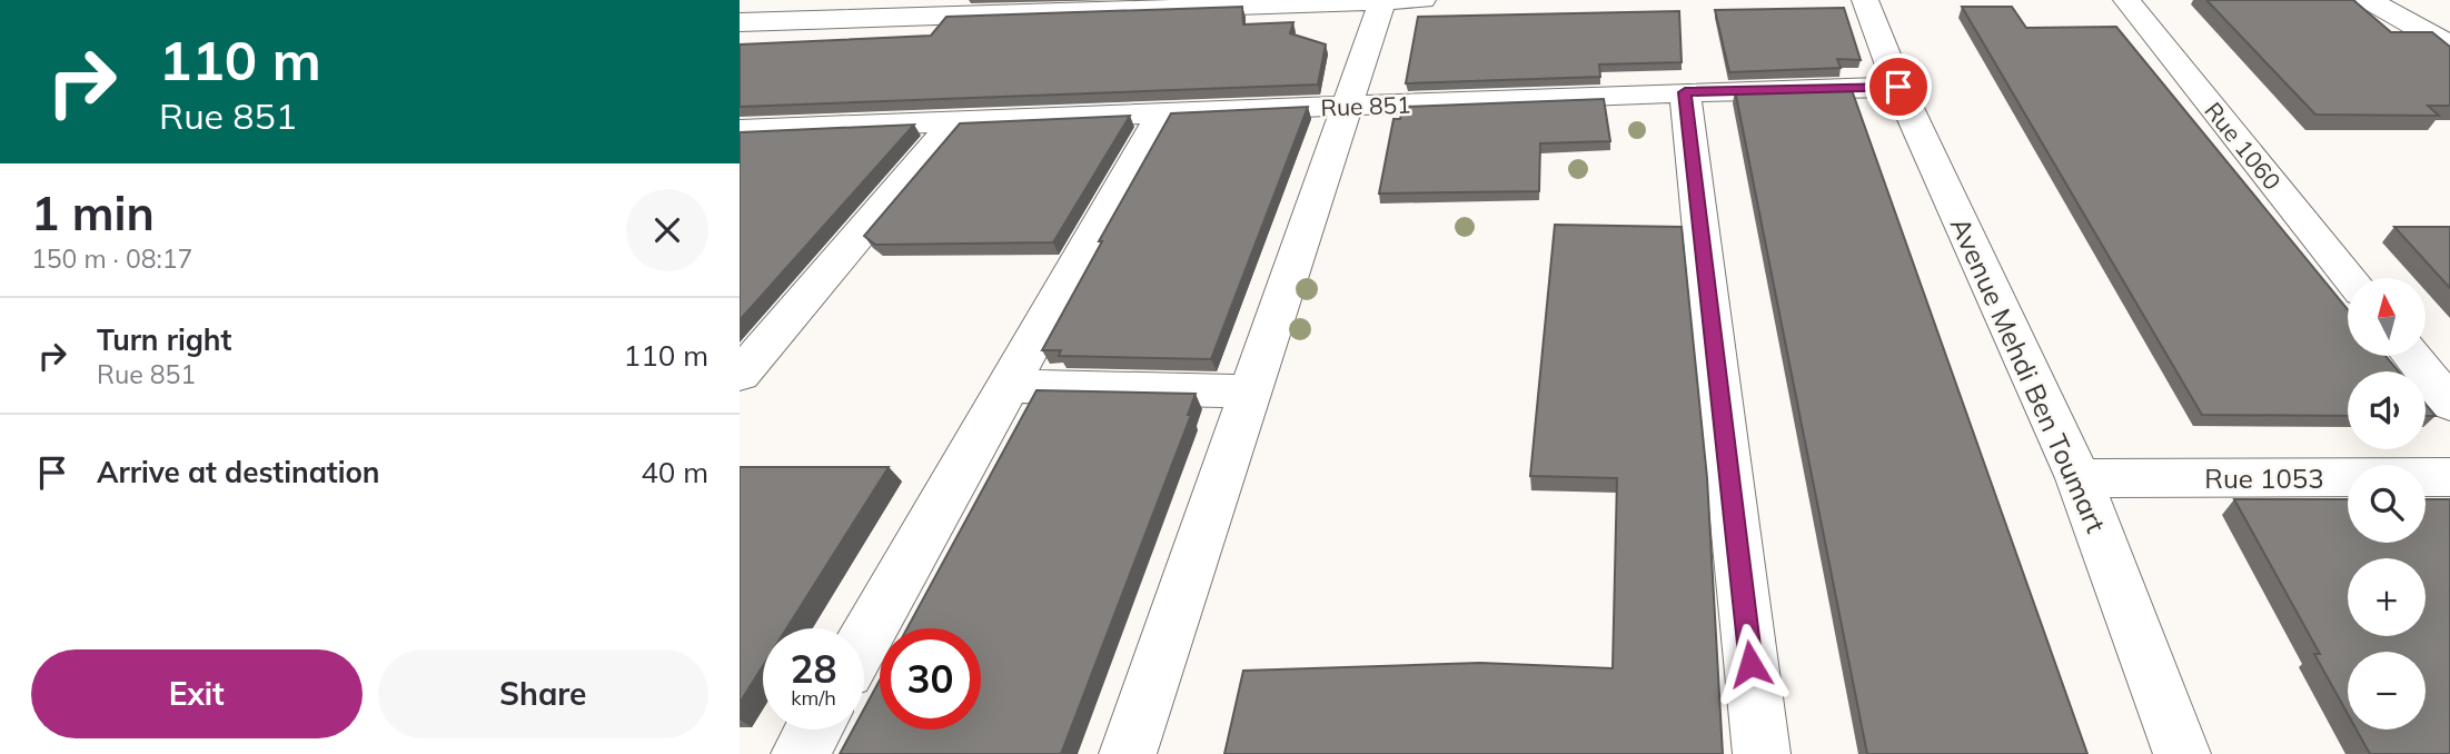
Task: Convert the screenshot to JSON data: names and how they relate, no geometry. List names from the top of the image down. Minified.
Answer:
{"streets":{"street":["Rue 851","Rue 1060","Avenue Mehdi Ben Toumart","Rue 1053"]},"crossings":[["Rue 851","Avenue Mehdi Ben Toumart"],["Avenue Mehdi Ben Toumart","Rue 1053"]],"north":"top","page":{"turn":["110 m","Rue 851"],"heading":["1 min","150 m · 08:17"],"map_buttons":["+","−"],"list":[{"name":"Turn right","note":"Rue 851","value":"110 m"},{"name":"Arrive at destination","value":"40 m"}],"speed":"28 km/h","limit":"30","buttons":["Exit","Share"]}}
